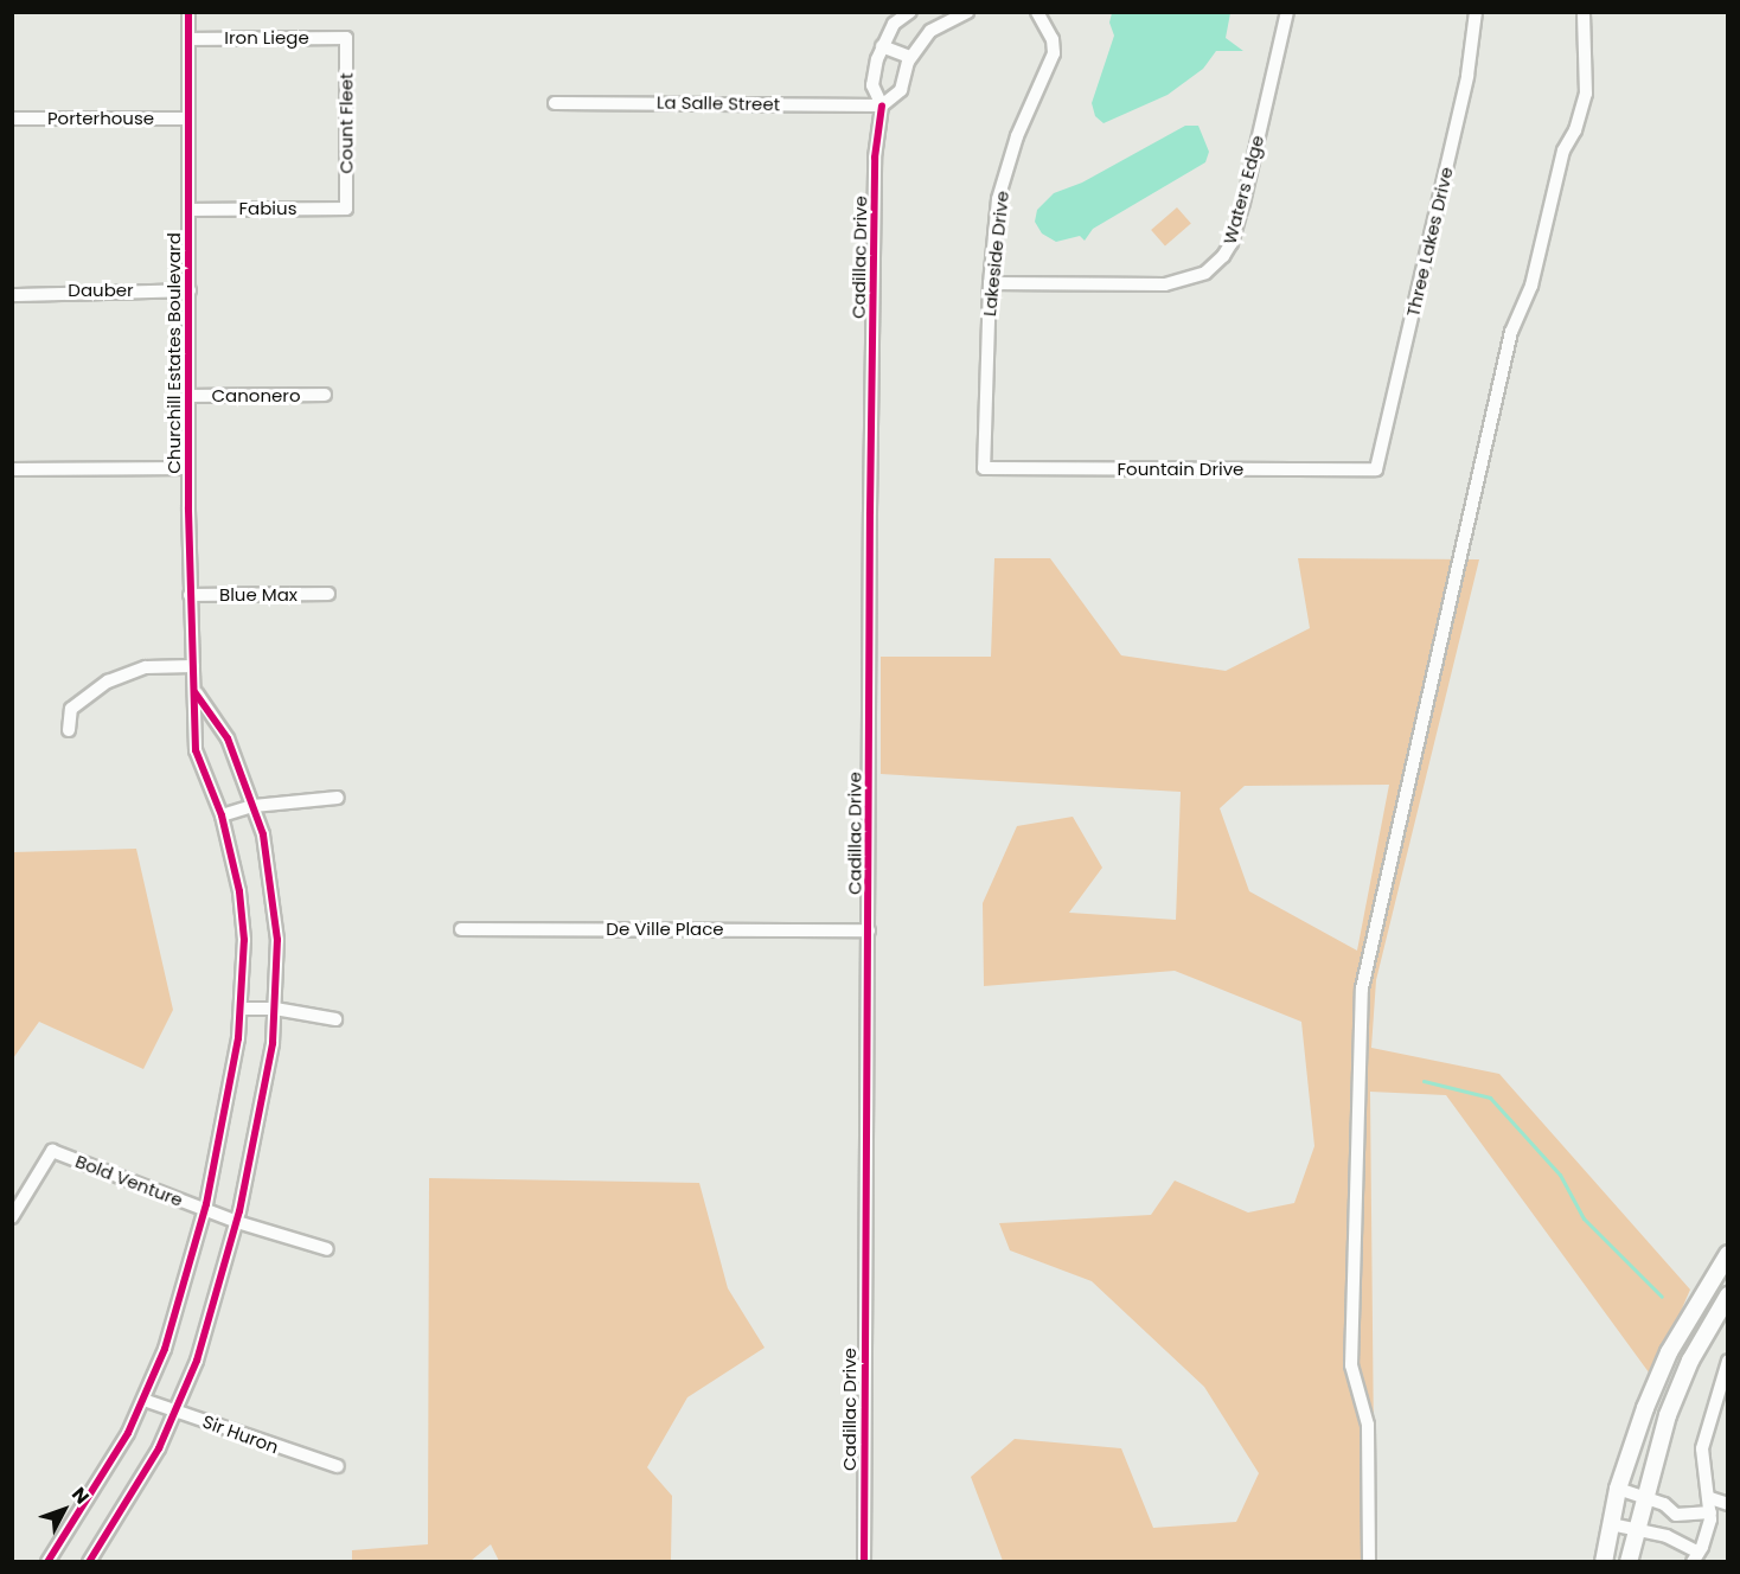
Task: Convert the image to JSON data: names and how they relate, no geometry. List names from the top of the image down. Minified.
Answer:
{"streets":{"street":["Iron Liege","La Salle Street","Porterhouse","Count Fleet","Waters Edge","Fabius","Three Lakes Drive","Lakeside Drive","Cadillac Drive","Dauber","Churchill Estates Boulevard","Canonero","Fountain Drive","Blue Max","De Ville Place","Bold Venture","Sir Huron"]},"crossings":[["Iron Liege","Count Fleet"],["Iron Liege","Churchill Estates Boulevard"],["La Salle Street","Cadillac Drive"],["Porterhouse","Churchill Estates Boulevard"],["Count Fleet","Fabius"],["Waters Edge","Lakeside Drive"],["Fabius","Churchill Estates Boulevard"],["Three Lakes Drive","Fountain Drive"],["Lakeside Drive","Fountain Drive"],["Cadillac Drive","De Ville Place"],["Dauber","Churchill Estates Boulevard"],["Churchill Estates Boulevard","Canonero"],["Churchill Estates Boulevard","Blue Max"],["Churchill Estates Boulevard","Bold Venture"],["Churchill Estates Boulevard","Sir Huron"]],"north":"top right"}
